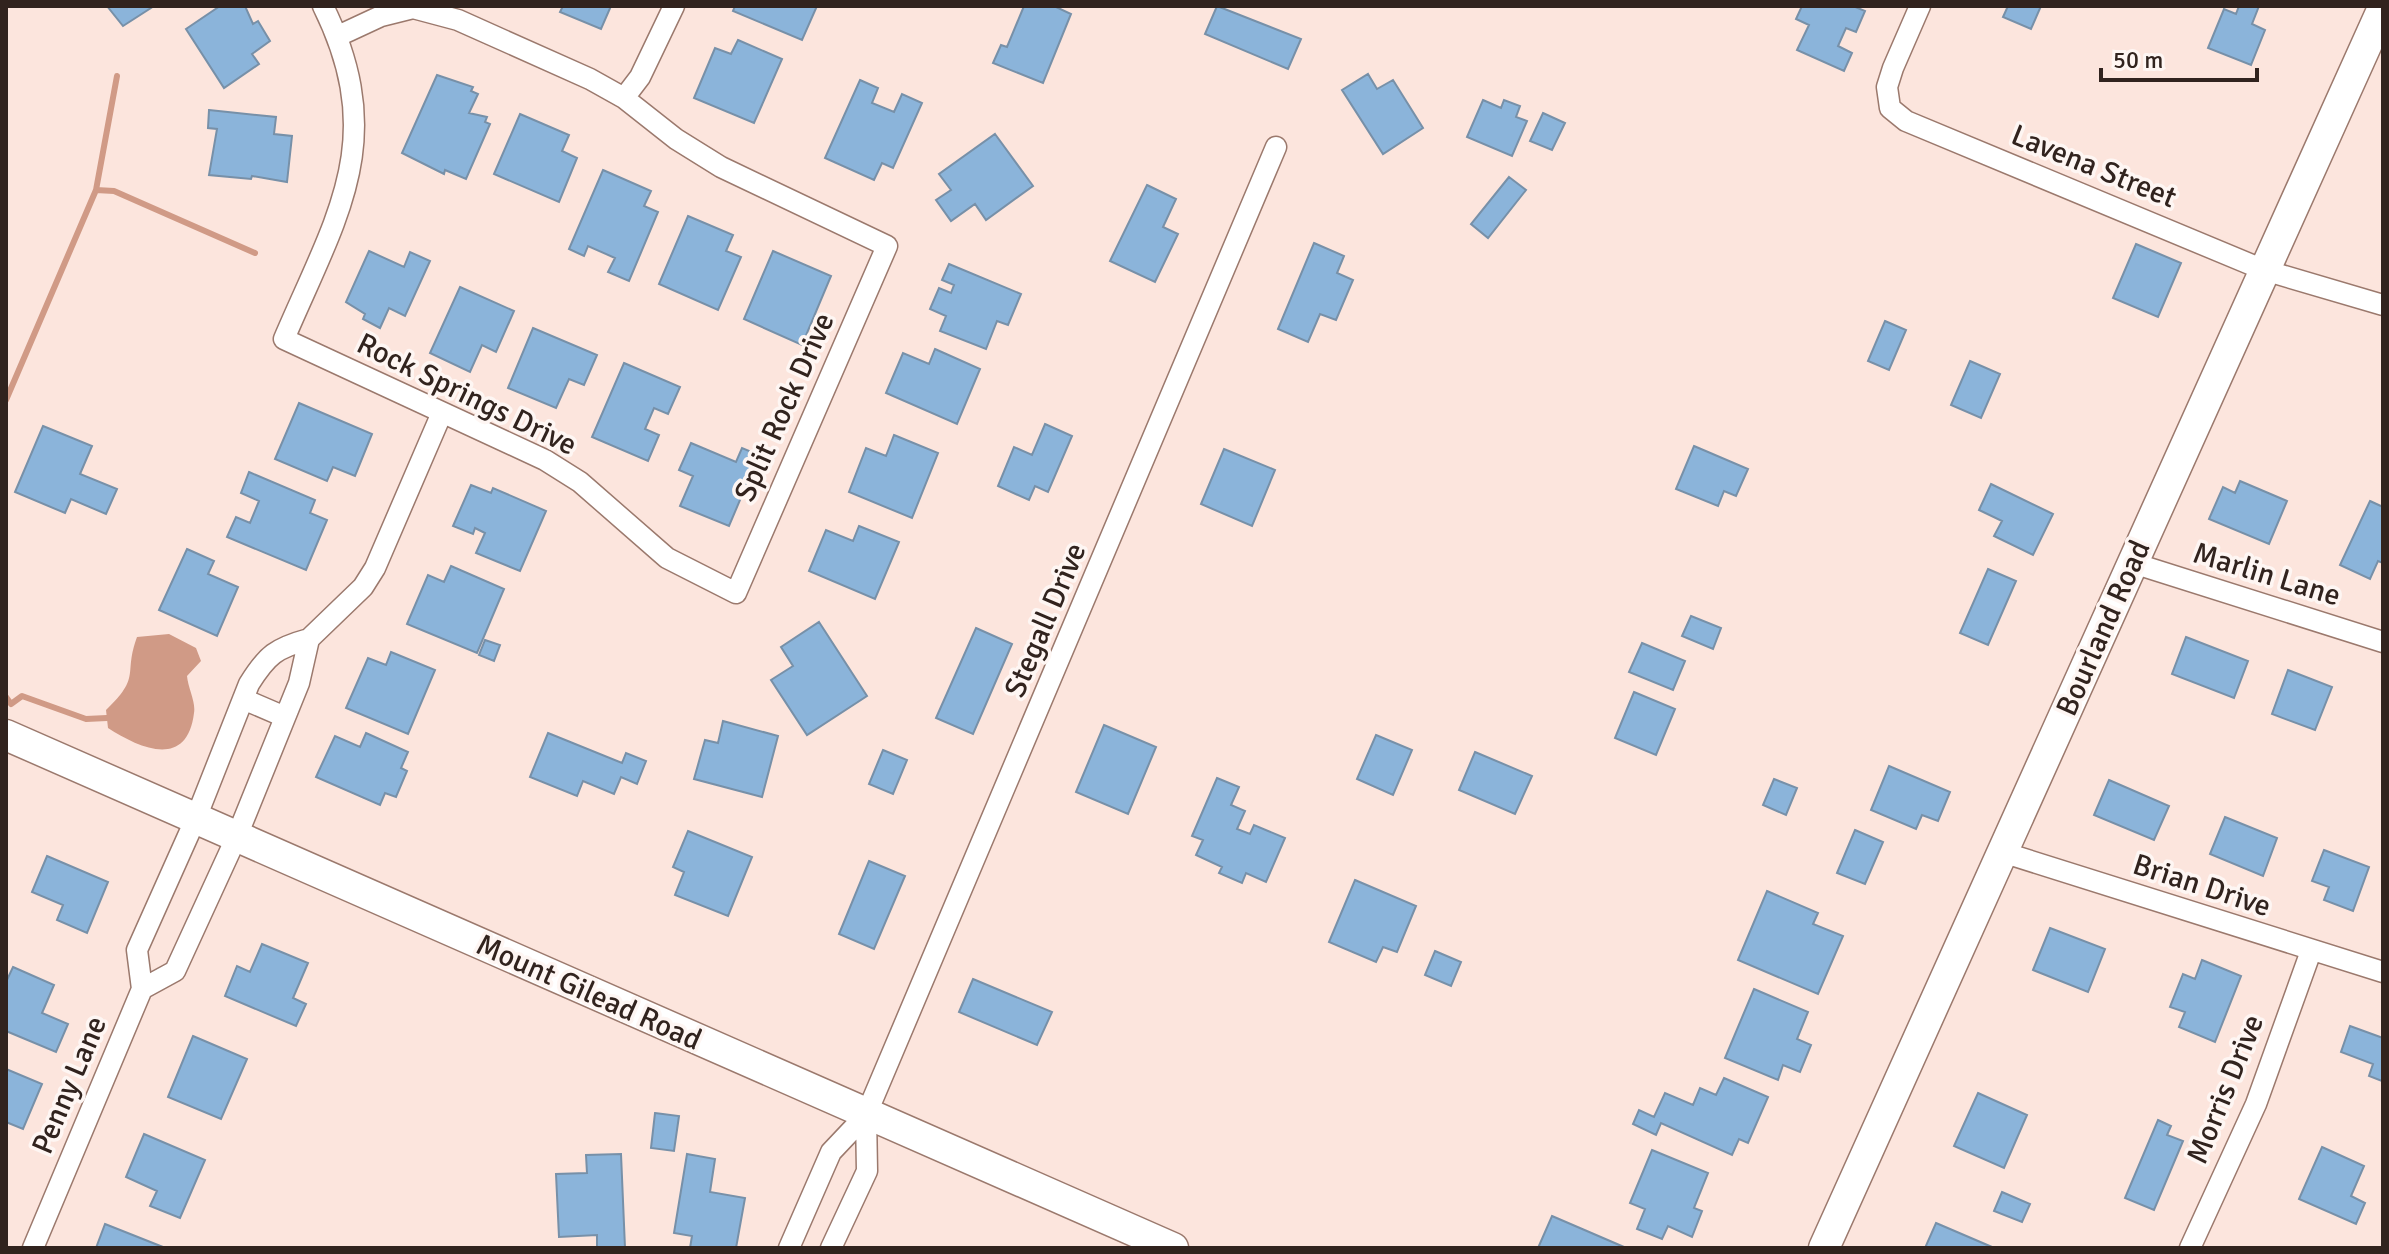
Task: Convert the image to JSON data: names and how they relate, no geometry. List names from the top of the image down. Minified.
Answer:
{"streets":{"main road":["Bourland Road","Mount Gilead Road"],"street":["Lavena Street","Rock Springs Drive","Split Rock Drive","Marlin Lane","Stegall Drive","Brian Drive","Penny Lane","Morris Drive"]},"crossings":[["Lavena Street","Bourland Road"],["Rock Springs Drive","Split Rock Drive"],["Marlin Lane","Bourland Road"],["Stegall Drive","Mount Gilead Road"],["Bourland Road","Brian Drive"],["Brian Drive","Morris Drive"],["Mount Gilead Road","Penny Lane"]],"scale_bar":"50 m"}
